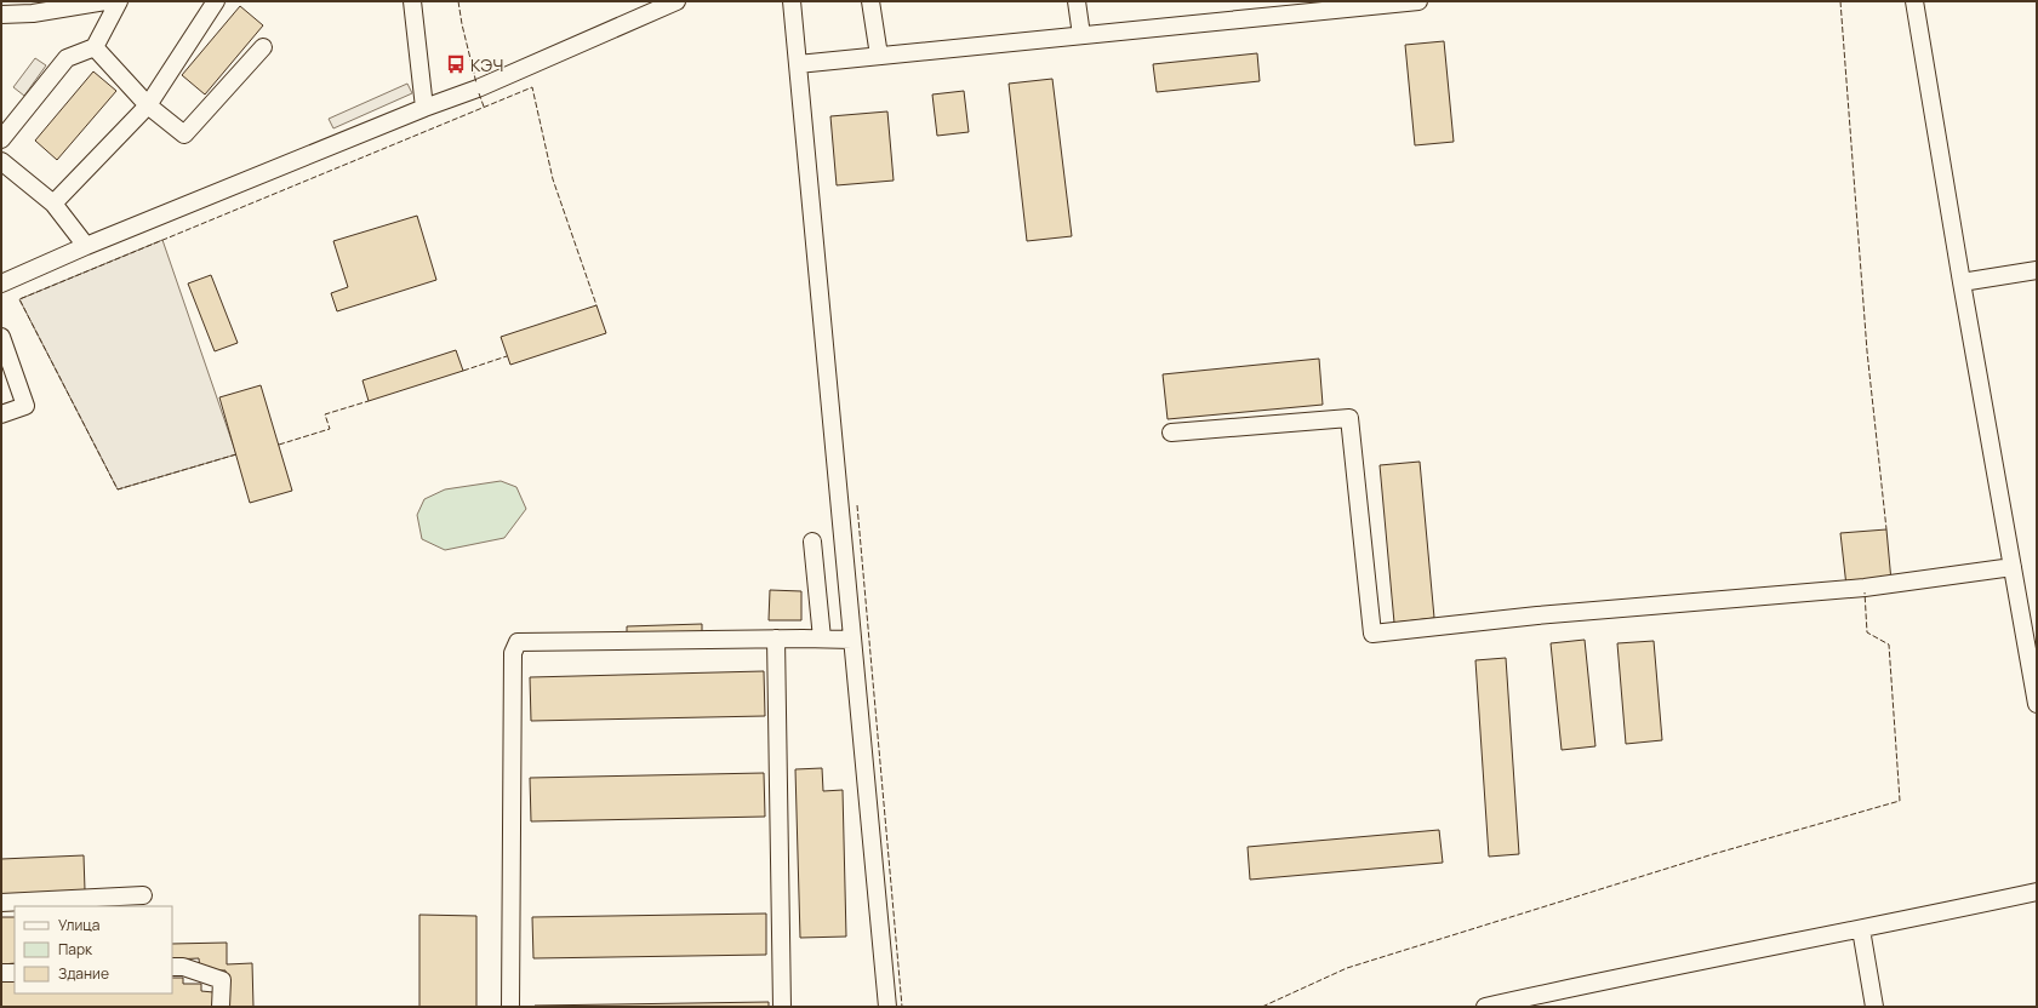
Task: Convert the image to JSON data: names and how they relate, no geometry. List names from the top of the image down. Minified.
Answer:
{"places":{"bus stop":["КЭЧ"]},"legend":["Улица","Парк","Здание"]}
